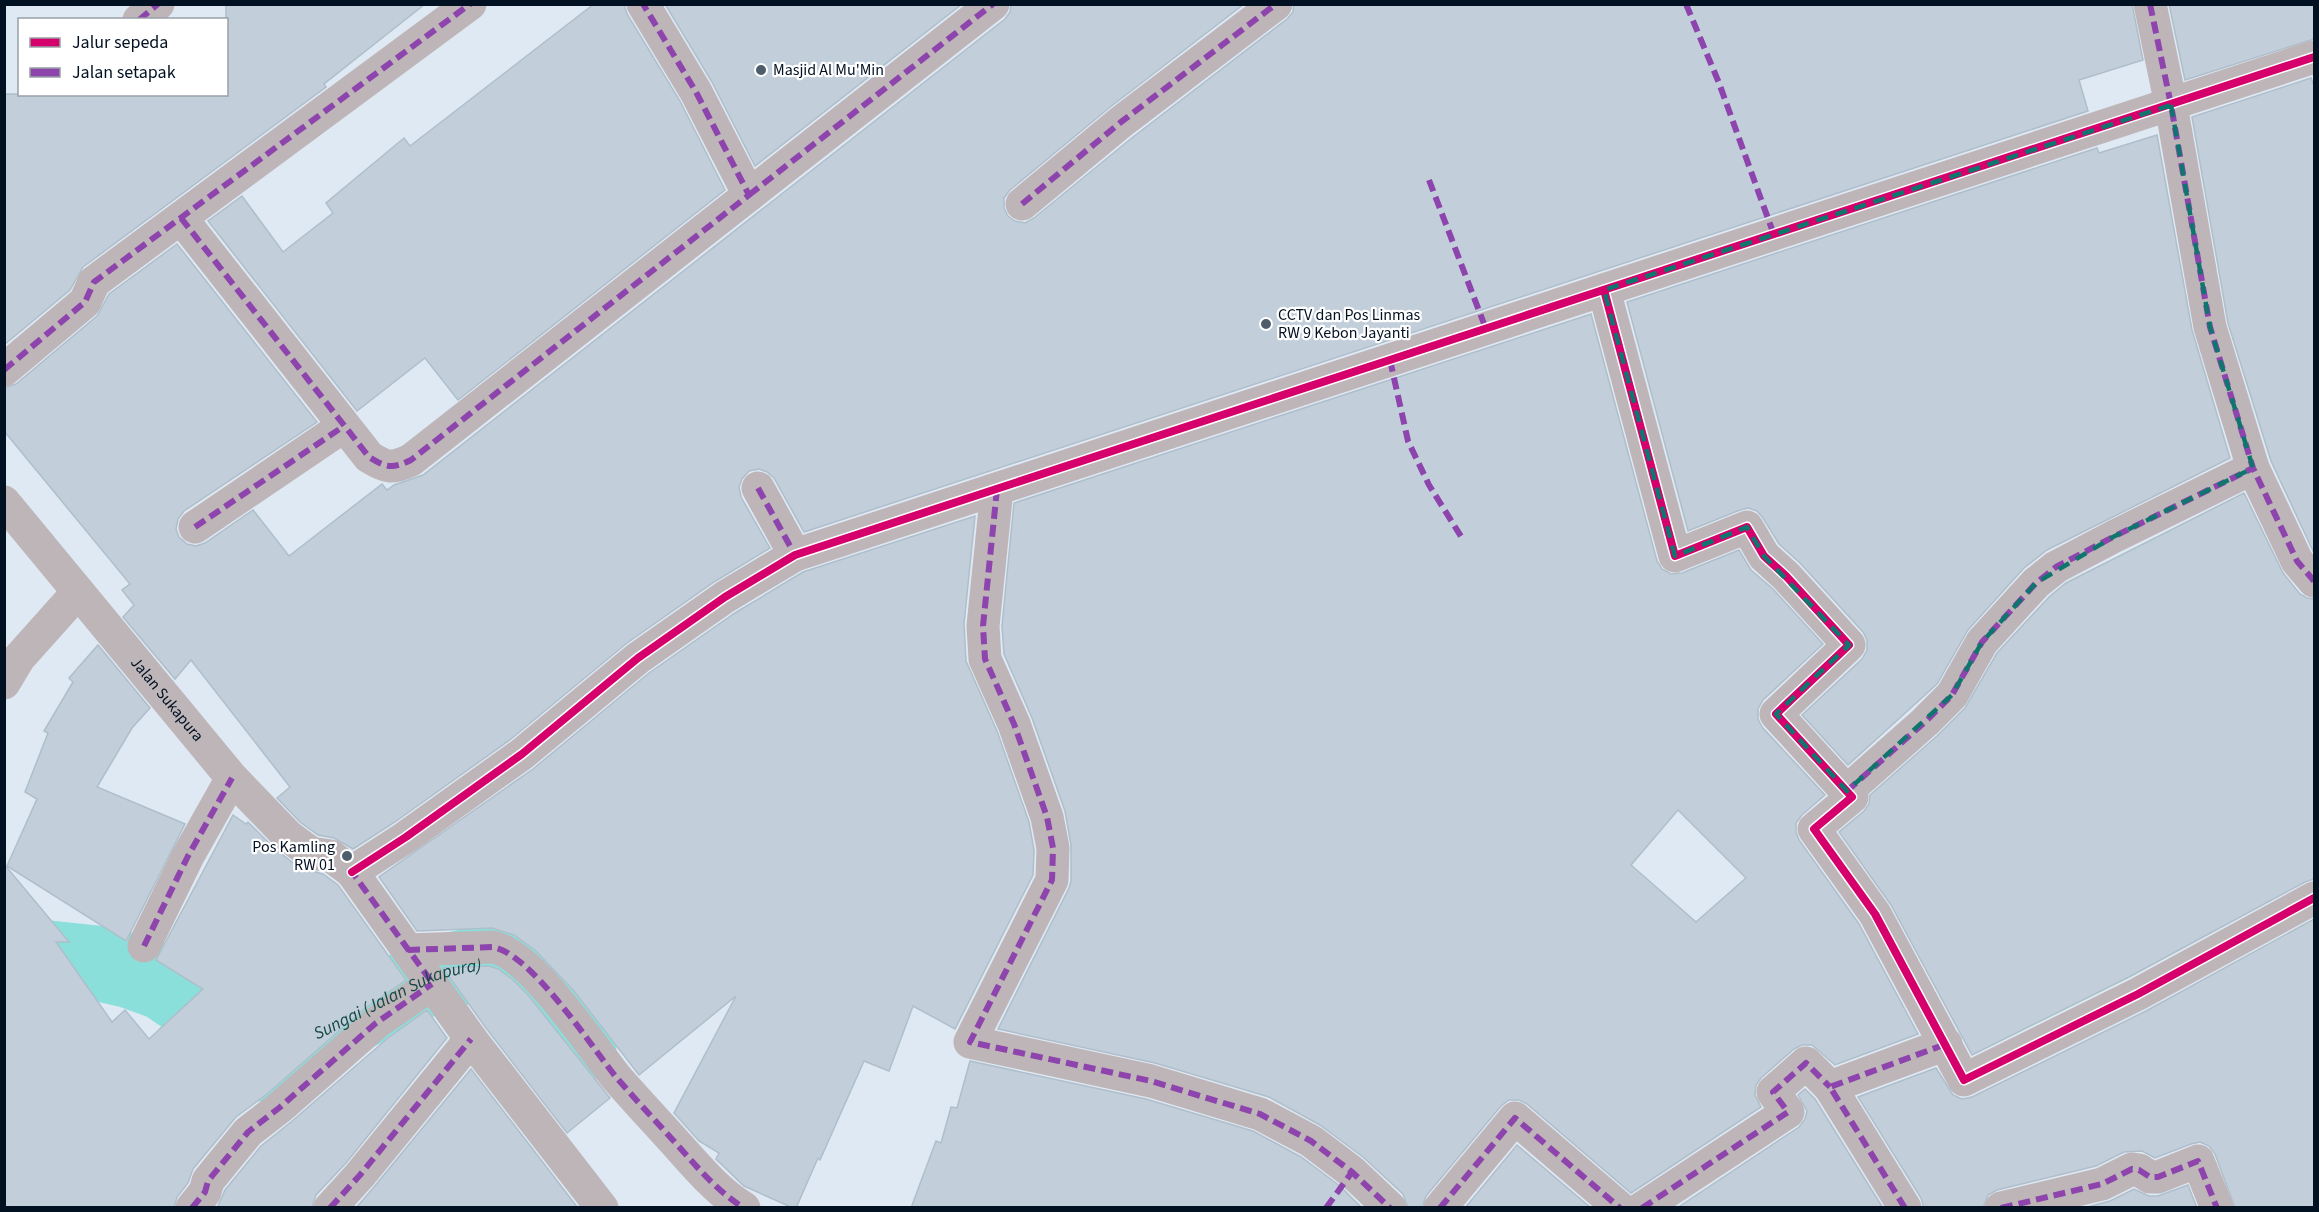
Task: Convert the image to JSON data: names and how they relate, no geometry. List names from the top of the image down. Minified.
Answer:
{"streets":{"street":["Jalan Sukapura"]},"water":["Sungai (Jalan Sukapura)"],"places":["Masjid Al Mu'Min","CCTV dan Pos Linmas RW 9 Kebon Jayanti","Pos Kamling RW 01"],"legend":["Jalur sepeda","Jalan setapak"]}
